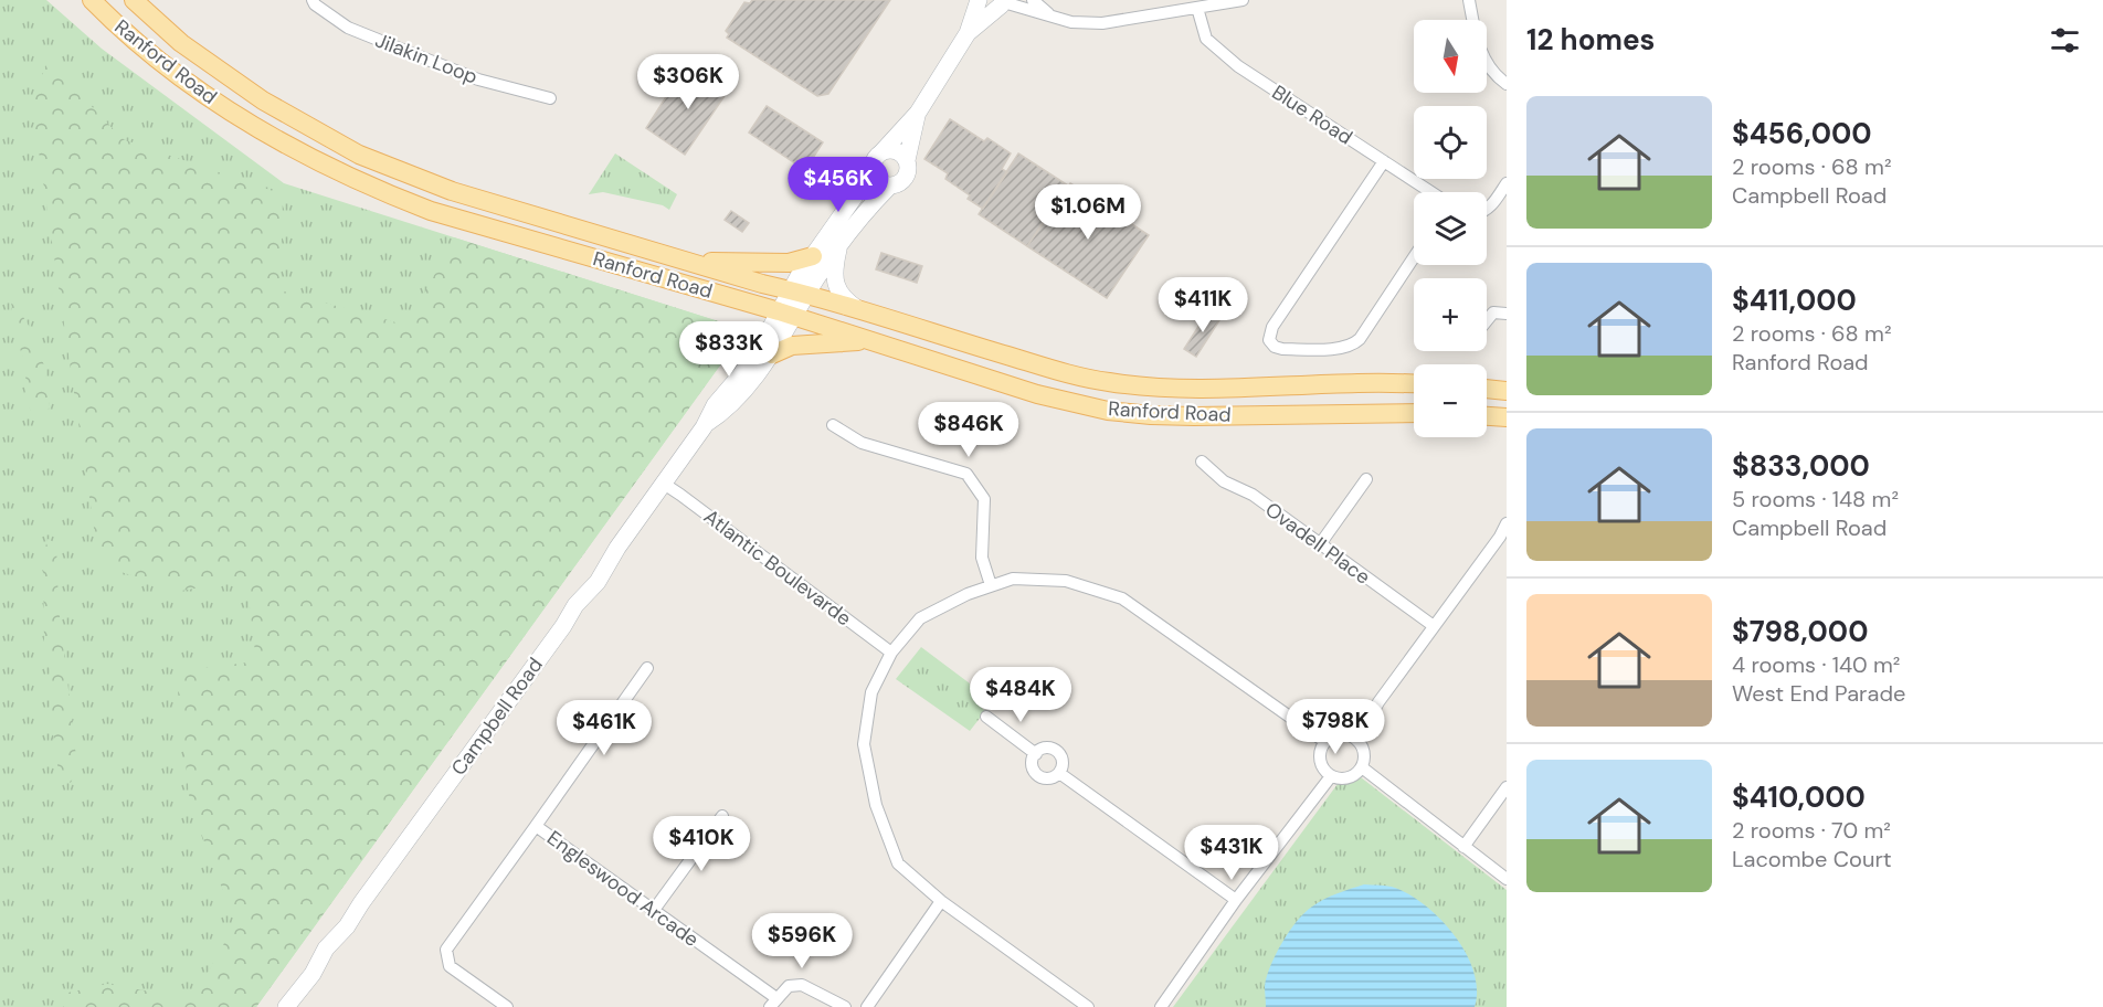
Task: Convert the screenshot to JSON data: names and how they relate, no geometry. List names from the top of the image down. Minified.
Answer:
{"streets":{"main road":["Ranford Road"],"street":["Jilakin Loop","Blue Road","Ovadell Place","Atlantic Boulevarde","Campbell Road","Engleswood Arcade"]},"crossings":[["Ranford Road","Campbell Road"],["Atlantic Boulevarde","Campbell Road"]],"north":"bottom","page":{"heading":"12 homes","map_buttons":["+","−"],"price":["$306K","$456K","$1.06M","$411K","$833K","$846K","$484K","$798K","$461K","$410K","$431K","$596K"],"list":[{"name":"$456,000","note":"2 rooms · 68 m² · Campbell Road"},{"name":"$411,000","note":"2 rooms · 68 m² · Ranford Road"},{"name":"$833,000","note":"5 rooms · 148 m² · Campbell Road"},{"name":"$798,000","note":"4 rooms · 140 m² · West End Parade"},{"name":"$410,000","note":"2 rooms · 70 m² · Lacombe Court"}]}}
